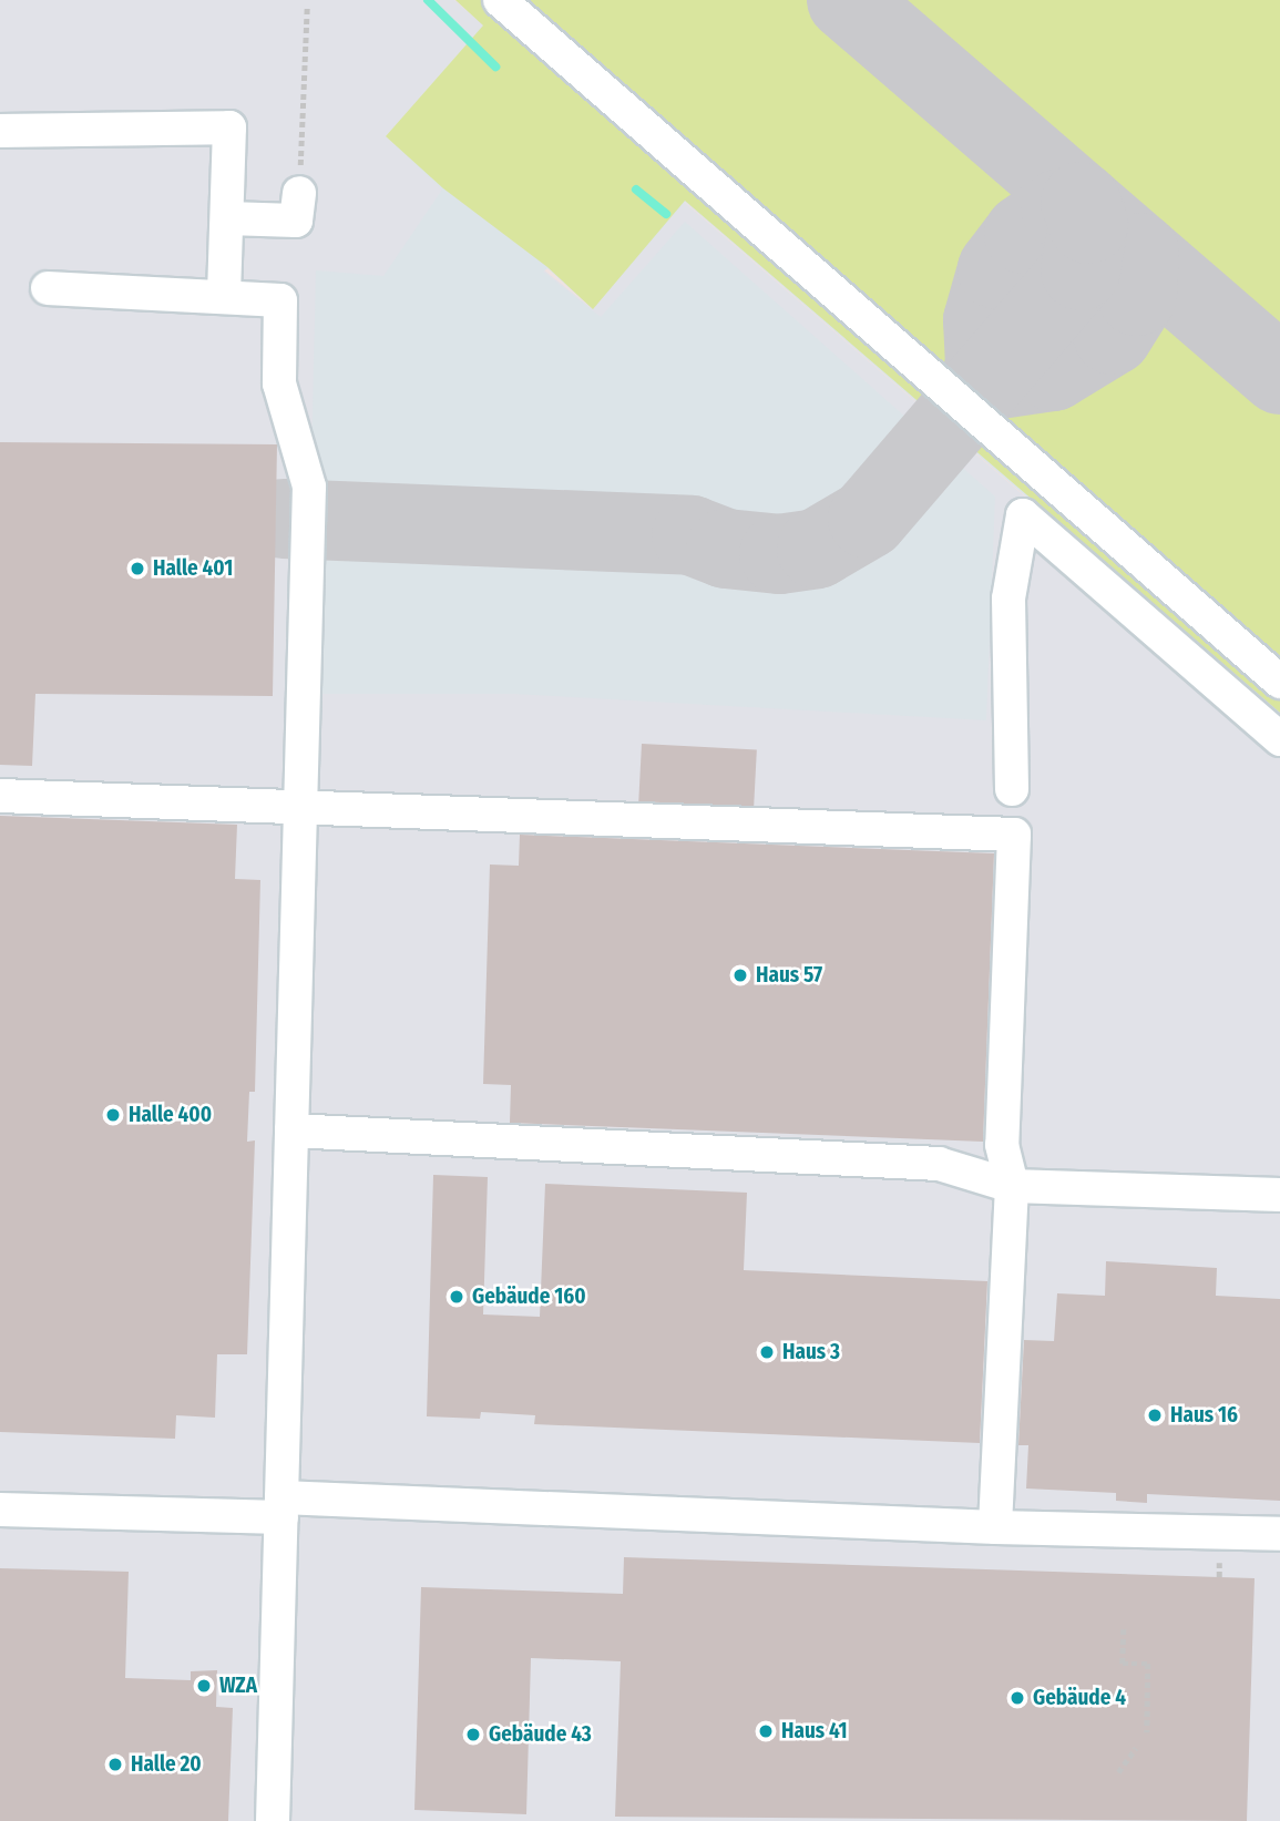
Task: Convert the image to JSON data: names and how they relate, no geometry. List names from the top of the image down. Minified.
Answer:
{"places":["Halle 401","Haus 57","Halle 400","Gebäude 160","Haus 3","Haus 16","WZA","Gebäude 4","Haus 41","Gebäude 43","Halle 20"]}
